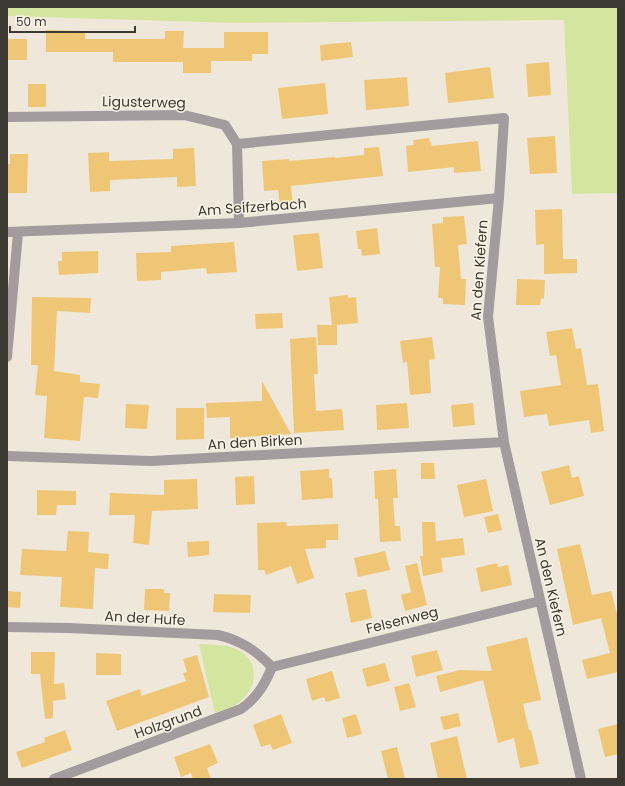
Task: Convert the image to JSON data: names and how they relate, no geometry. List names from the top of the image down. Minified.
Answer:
{"streets":{"street":["Ligusterweg","Am Seifzerbach","An den Kiefern","An den Birken","An der Hufe","Felsenweg","Holzgrund"]},"crossings":[["Ligusterweg","An den Kiefern"],["Am Seifzerbach","An den Kiefern"],["An den Kiefern","An den Birken"],["An den Kiefern","Felsenweg"],["An der Hufe","Felsenweg"],["An der Hufe","Holzgrund"],["Felsenweg","Holzgrund"]],"scale_bar":"50 m"}
